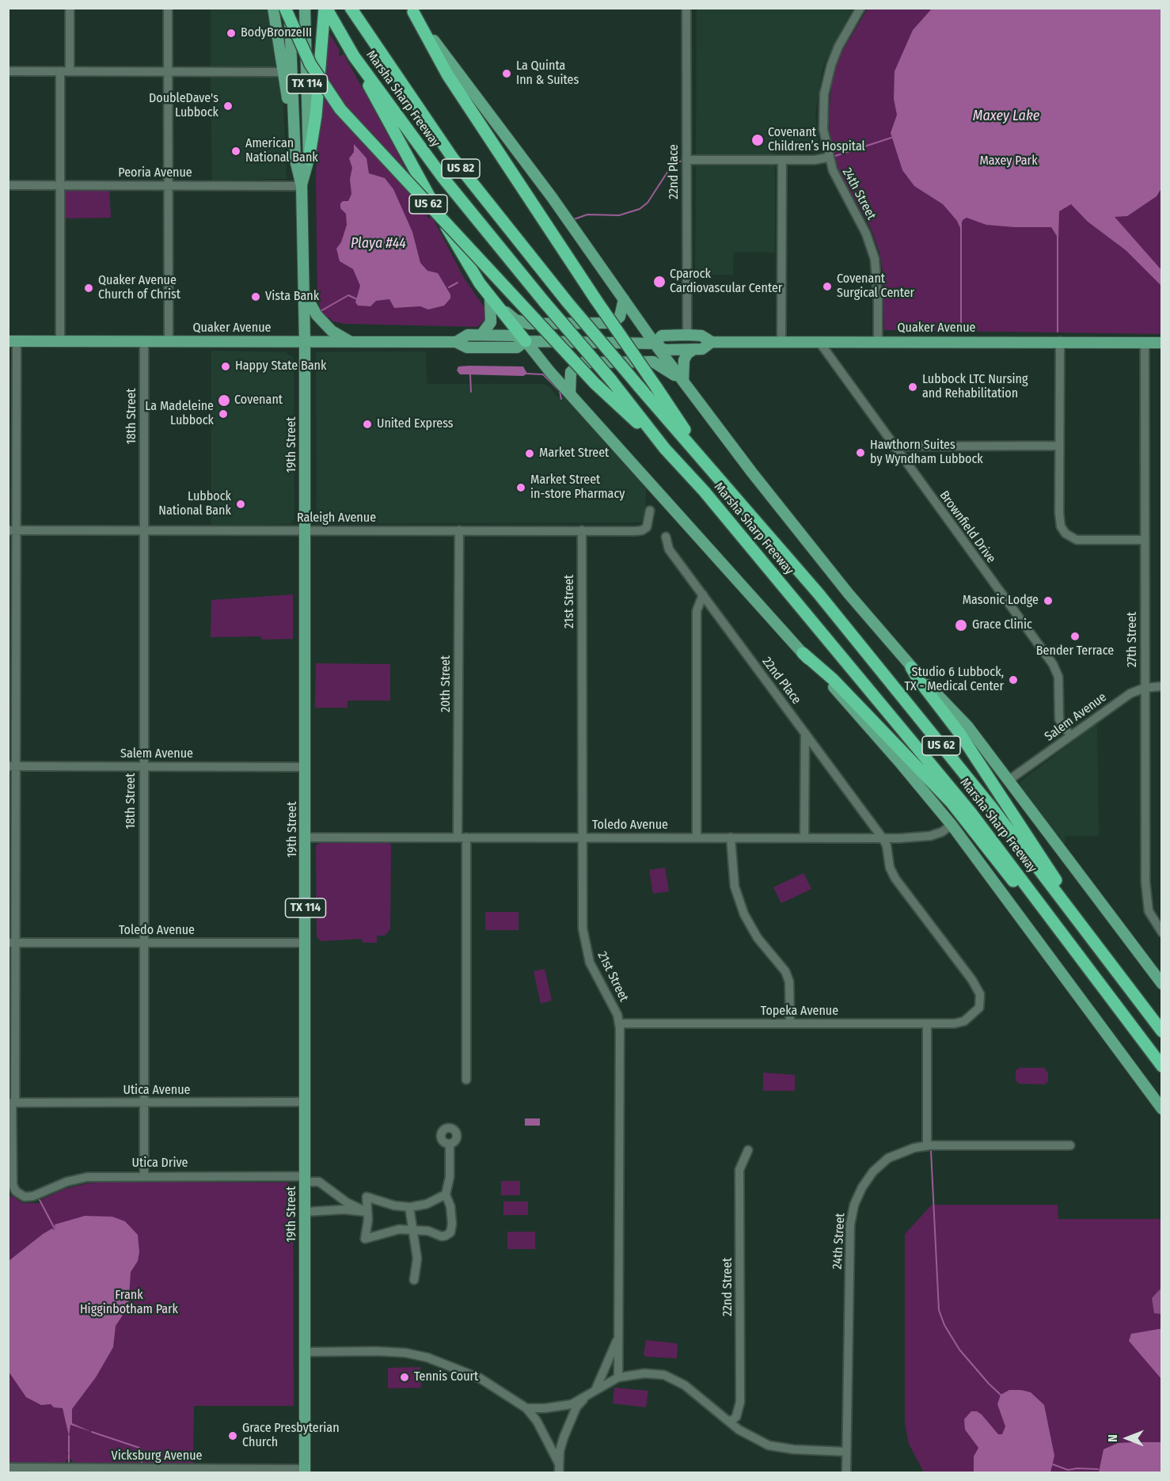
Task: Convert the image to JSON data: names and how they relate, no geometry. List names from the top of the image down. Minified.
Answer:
{"streets":{"highway":["Marsha Sharp Freeway","US 82","US 62"],"main road":["TX 114","Quaker Avenue","19th Street"],"street":["22nd Place","Peoria Avenue","24th Street","18th Street","Raleigh Avenue","Brownfield Drive","21st Street","27th Street","20th Street","Salem Avenue","Toledo Avenue","Topeka Avenue","Utica Avenue","Utica Drive","22nd Street","Vicksburg Avenue"]},"crossings":[["Marsha Sharp Freeway","US 62"],["22nd Place","Quaker Avenue"],["22nd Place","Toledo Avenue"],["22nd Place","Topeka Avenue"],["Peoria Avenue","19th Street"],["24th Street","Quaker Avenue"],["Quaker Avenue","18th Street"],["Quaker Avenue","19th Street"],["Quaker Avenue","Brownfield Drive"],["Quaker Avenue","27th Street"],["18th Street","Raleigh Avenue"],["18th Street","Salem Avenue"],["18th Street","Toledo Avenue"],["18th Street","Utica Avenue"],["18th Street","Utica Drive"],["19th Street","Raleigh Avenue"],["19th Street","Salem Avenue"],["19th Street","Toledo Avenue"],["19th Street","Utica Avenue"],["19th Street","Utica Drive"],["19th Street","Vicksburg Avenue"],["Raleigh Avenue","21st Street"],["Raleigh Avenue","20th Street"],["Brownfield Drive","Salem Avenue"],["21st Street","Toledo Avenue"],["21st Street","Topeka Avenue"],["27th Street","Salem Avenue"],["20th Street","Toledo Avenue"],["Toledo Avenue","Topeka Avenue"],["Utica Avenue","Utica Drive"]],"water":["Maxey Lake","Playa #44"],"parks":["Maxey Park","Frank Higginbotham Park"],"places":["BodyBronzeIII","La Quinta Inn & Suites","DoubleDave's Lubbock","Covenant Children’s Hospital","American National Bank","Cparock Cardiovascular Center","Covenant Surgical Center","Quaker Avenue Church of Christ","Vista Bank","Happy State Bank","Lubbock LTC Nursing and Rehabilitation","Covenant","La Madeleine Lubbock","United Express","Hawthorn Suites by Wyndham Lubbock","Market Street","Market Street in-store Pharmacy","Lubbock National Bank","Masonic Lodge","Grace Clinic","Bender Terrace","Studio 6 Lubbock, TX - Medical Center","Tennis Court","Grace Presbyterian Church"],"north":"left"}
